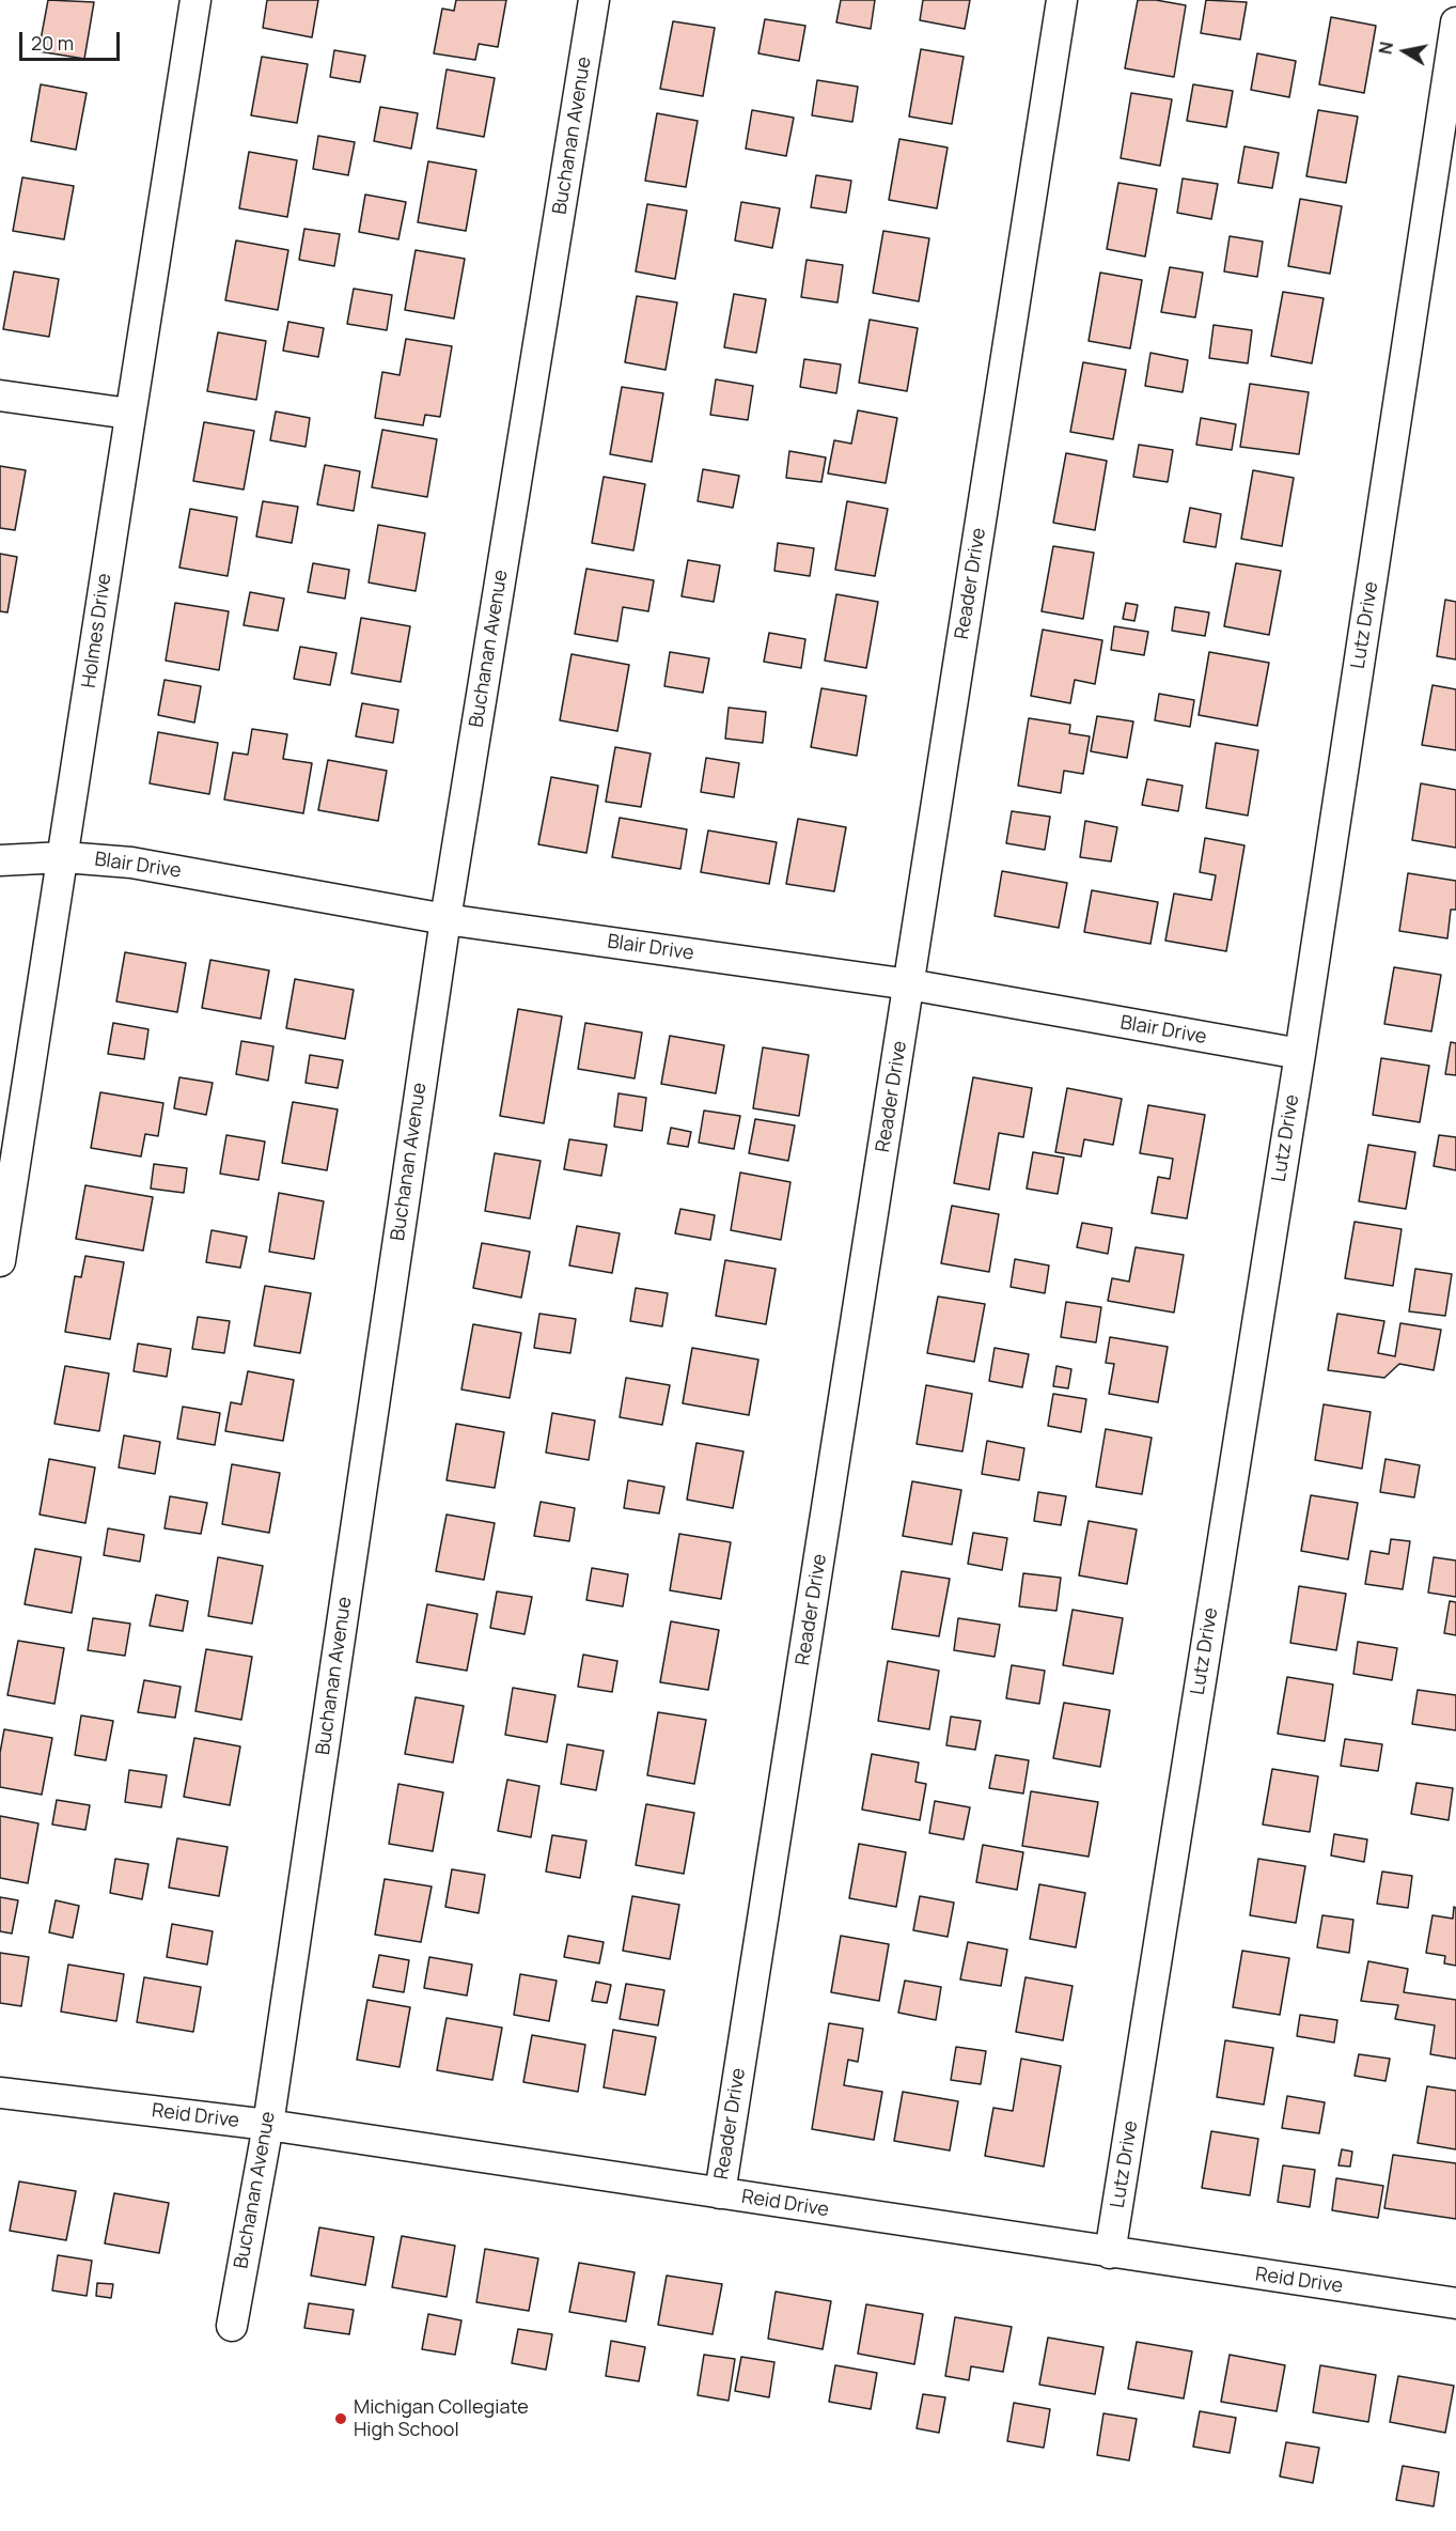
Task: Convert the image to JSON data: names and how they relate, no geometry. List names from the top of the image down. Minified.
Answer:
{"streets":{"street":["Buchanan Avenue","Reader Drive","Lutz Drive","Holmes Drive","Blair Drive","Reid Drive"]},"crossings":[["Buchanan Avenue","Blair Drive"],["Buchanan Avenue","Reid Drive"],["Reader Drive","Blair Drive"],["Reader Drive","Reid Drive"],["Lutz Drive","Blair Drive"],["Lutz Drive","Reid Drive"],["Holmes Drive","Blair Drive"]],"places":["Michigan Collegiate High School"],"scale_bar":"20 m","north":"left"}
